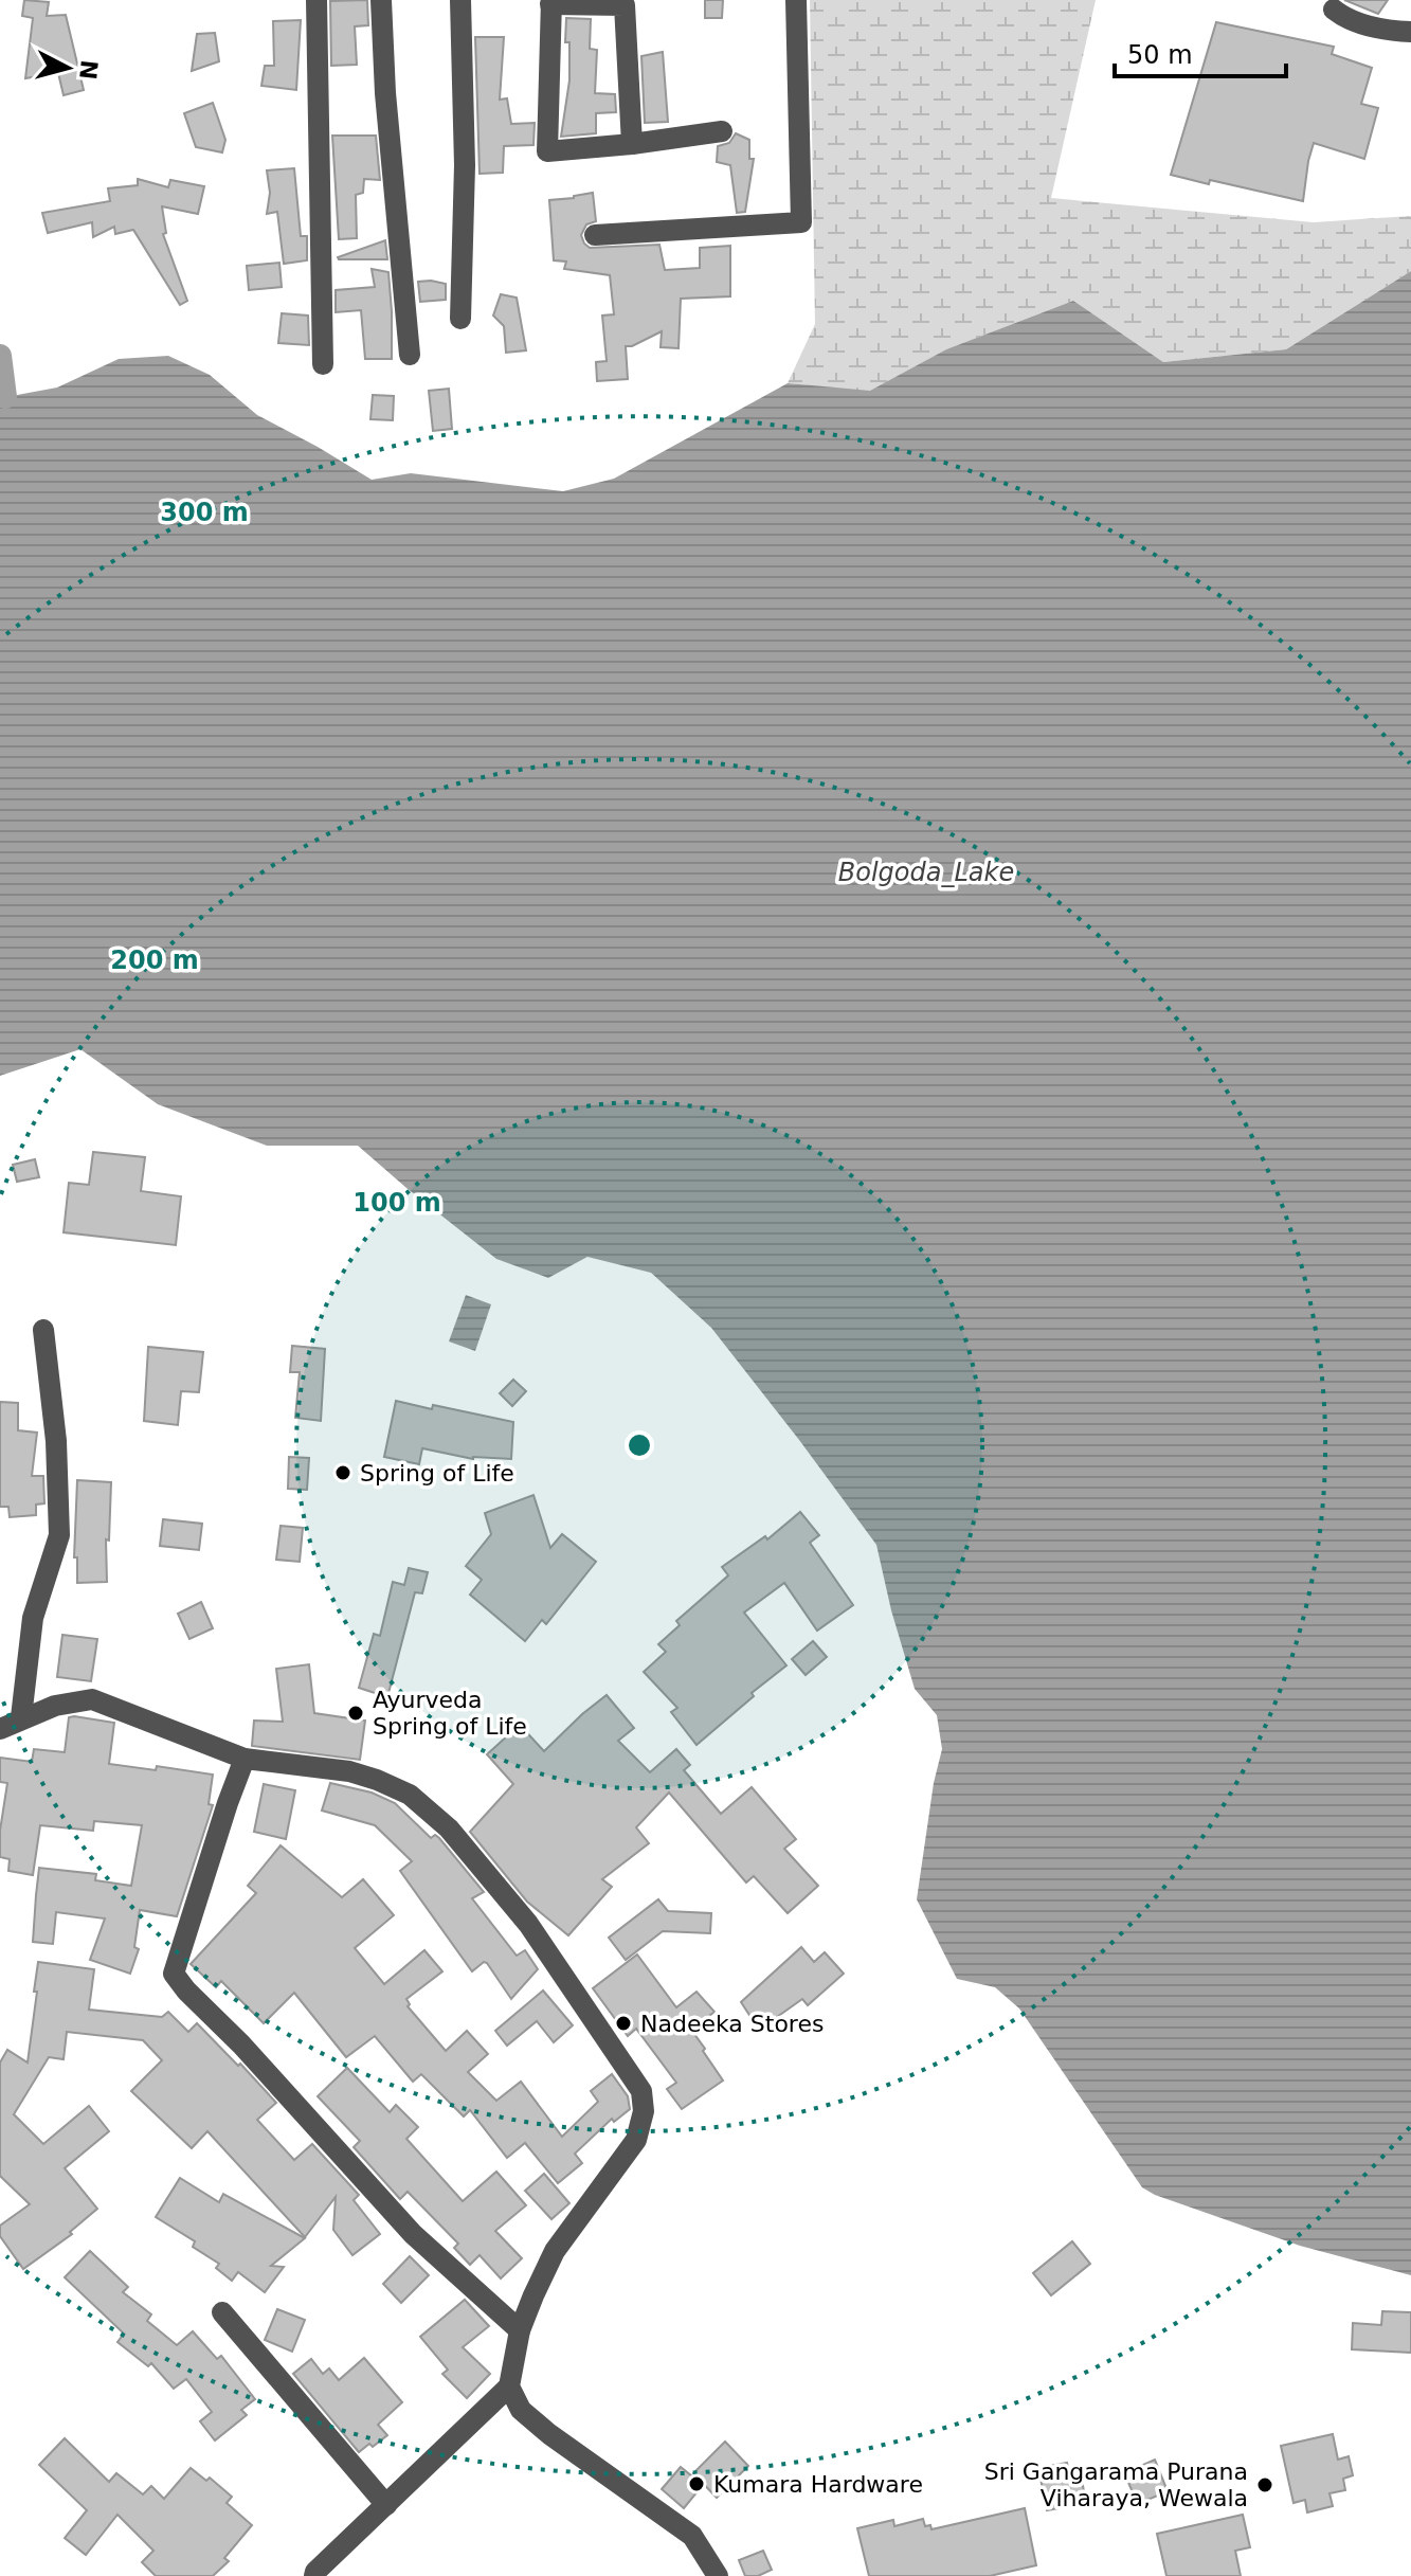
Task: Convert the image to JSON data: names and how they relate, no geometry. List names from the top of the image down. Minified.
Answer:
{"water":["Bolgoda_Lake"],"places":["Spring of Life","Ayurveda Spring of Life","Nadeeka Stores","Kumara Hardware","Sri Gangarama Purana Viharaya, Wewala"],"scale_bar":"50 m","north":"right","rings":["300 m","200 m","100 m"]}
